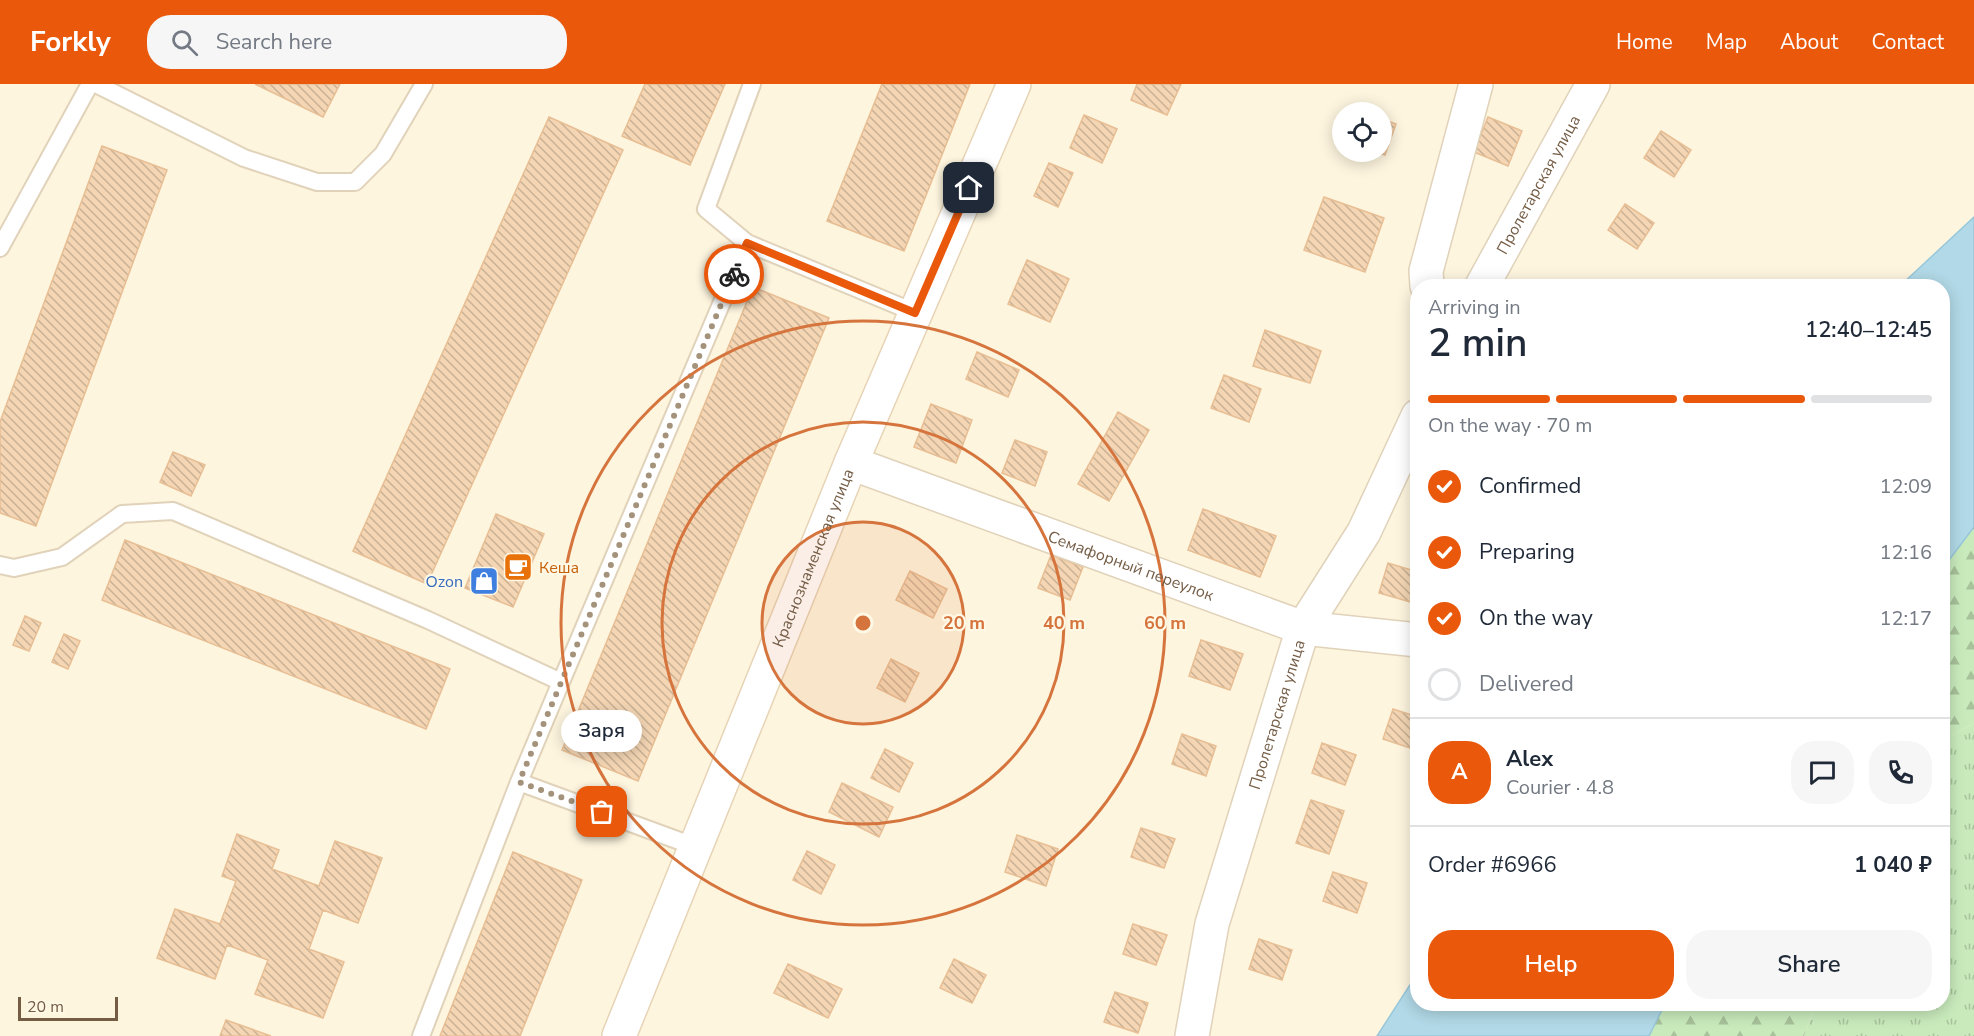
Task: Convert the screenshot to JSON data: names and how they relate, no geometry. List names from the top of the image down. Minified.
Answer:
{"streets":{"street":["Пролетарская улица","Краснознаменская улица","Семафорный переулок"]},"crossings":[["Пролетарская улица","Семафорный переулок"],["Краснознаменская улица","Семафорный переулок"]],"places":{"cafe":["Кеша"],"shop":["Ozon"],"other":["Заря"]},"scale_bar":"20 m","page":{"header":"Forkly","search":"Search here","nav":["Home","Map","About","Contact"],"heading":["2 min","Arriving in","12:40–12:45"],"panel":["Alex","Courier · 4.8","Order #6966","1 040 ₽"],"bar":"On the way · 70 m","list":[["Confirmed","12:09"],["Preparing","12:16"],["On the way","12:17"],"Delivered"],"bubble":"Заря","round":"A","buttons":["Help","Share"],"scale":"20 m"},"rings":["20 m","40 m","60 m"]}
